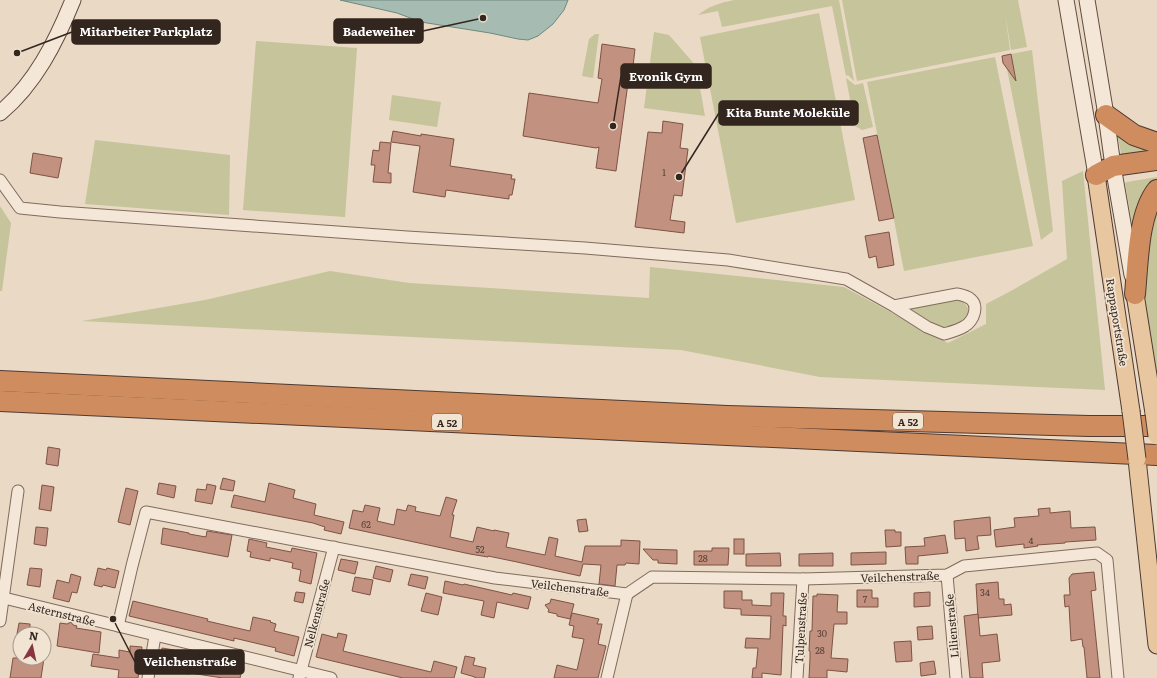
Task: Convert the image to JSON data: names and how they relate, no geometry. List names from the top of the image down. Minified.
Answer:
{"streets":{"highway":["A 52"],"main road":["Rappaportstraße"],"street":["Veilchenstraße","Asternstraße","Nelkenstraße","Lilienstraße","Tulpenstraße"]},"crossings":[["Rappaportstraße","A 52"],["Veilchenstraße","Asternstraße"],["Veilchenstraße","Nelkenstraße"],["Veilchenstraße","Lilienstraße"],["Veilchenstraße","Tulpenstraße"],["Asternstraße","Nelkenstraße"]],"places":["Badeweiher","Mitarbeiter Parkplatz","Evonik Gym","Kita Bunte Moleküle","Veilchenstraße"],"house_numbers":["1","62","4","52","28","34","7","30","28"],"north":"top"}
